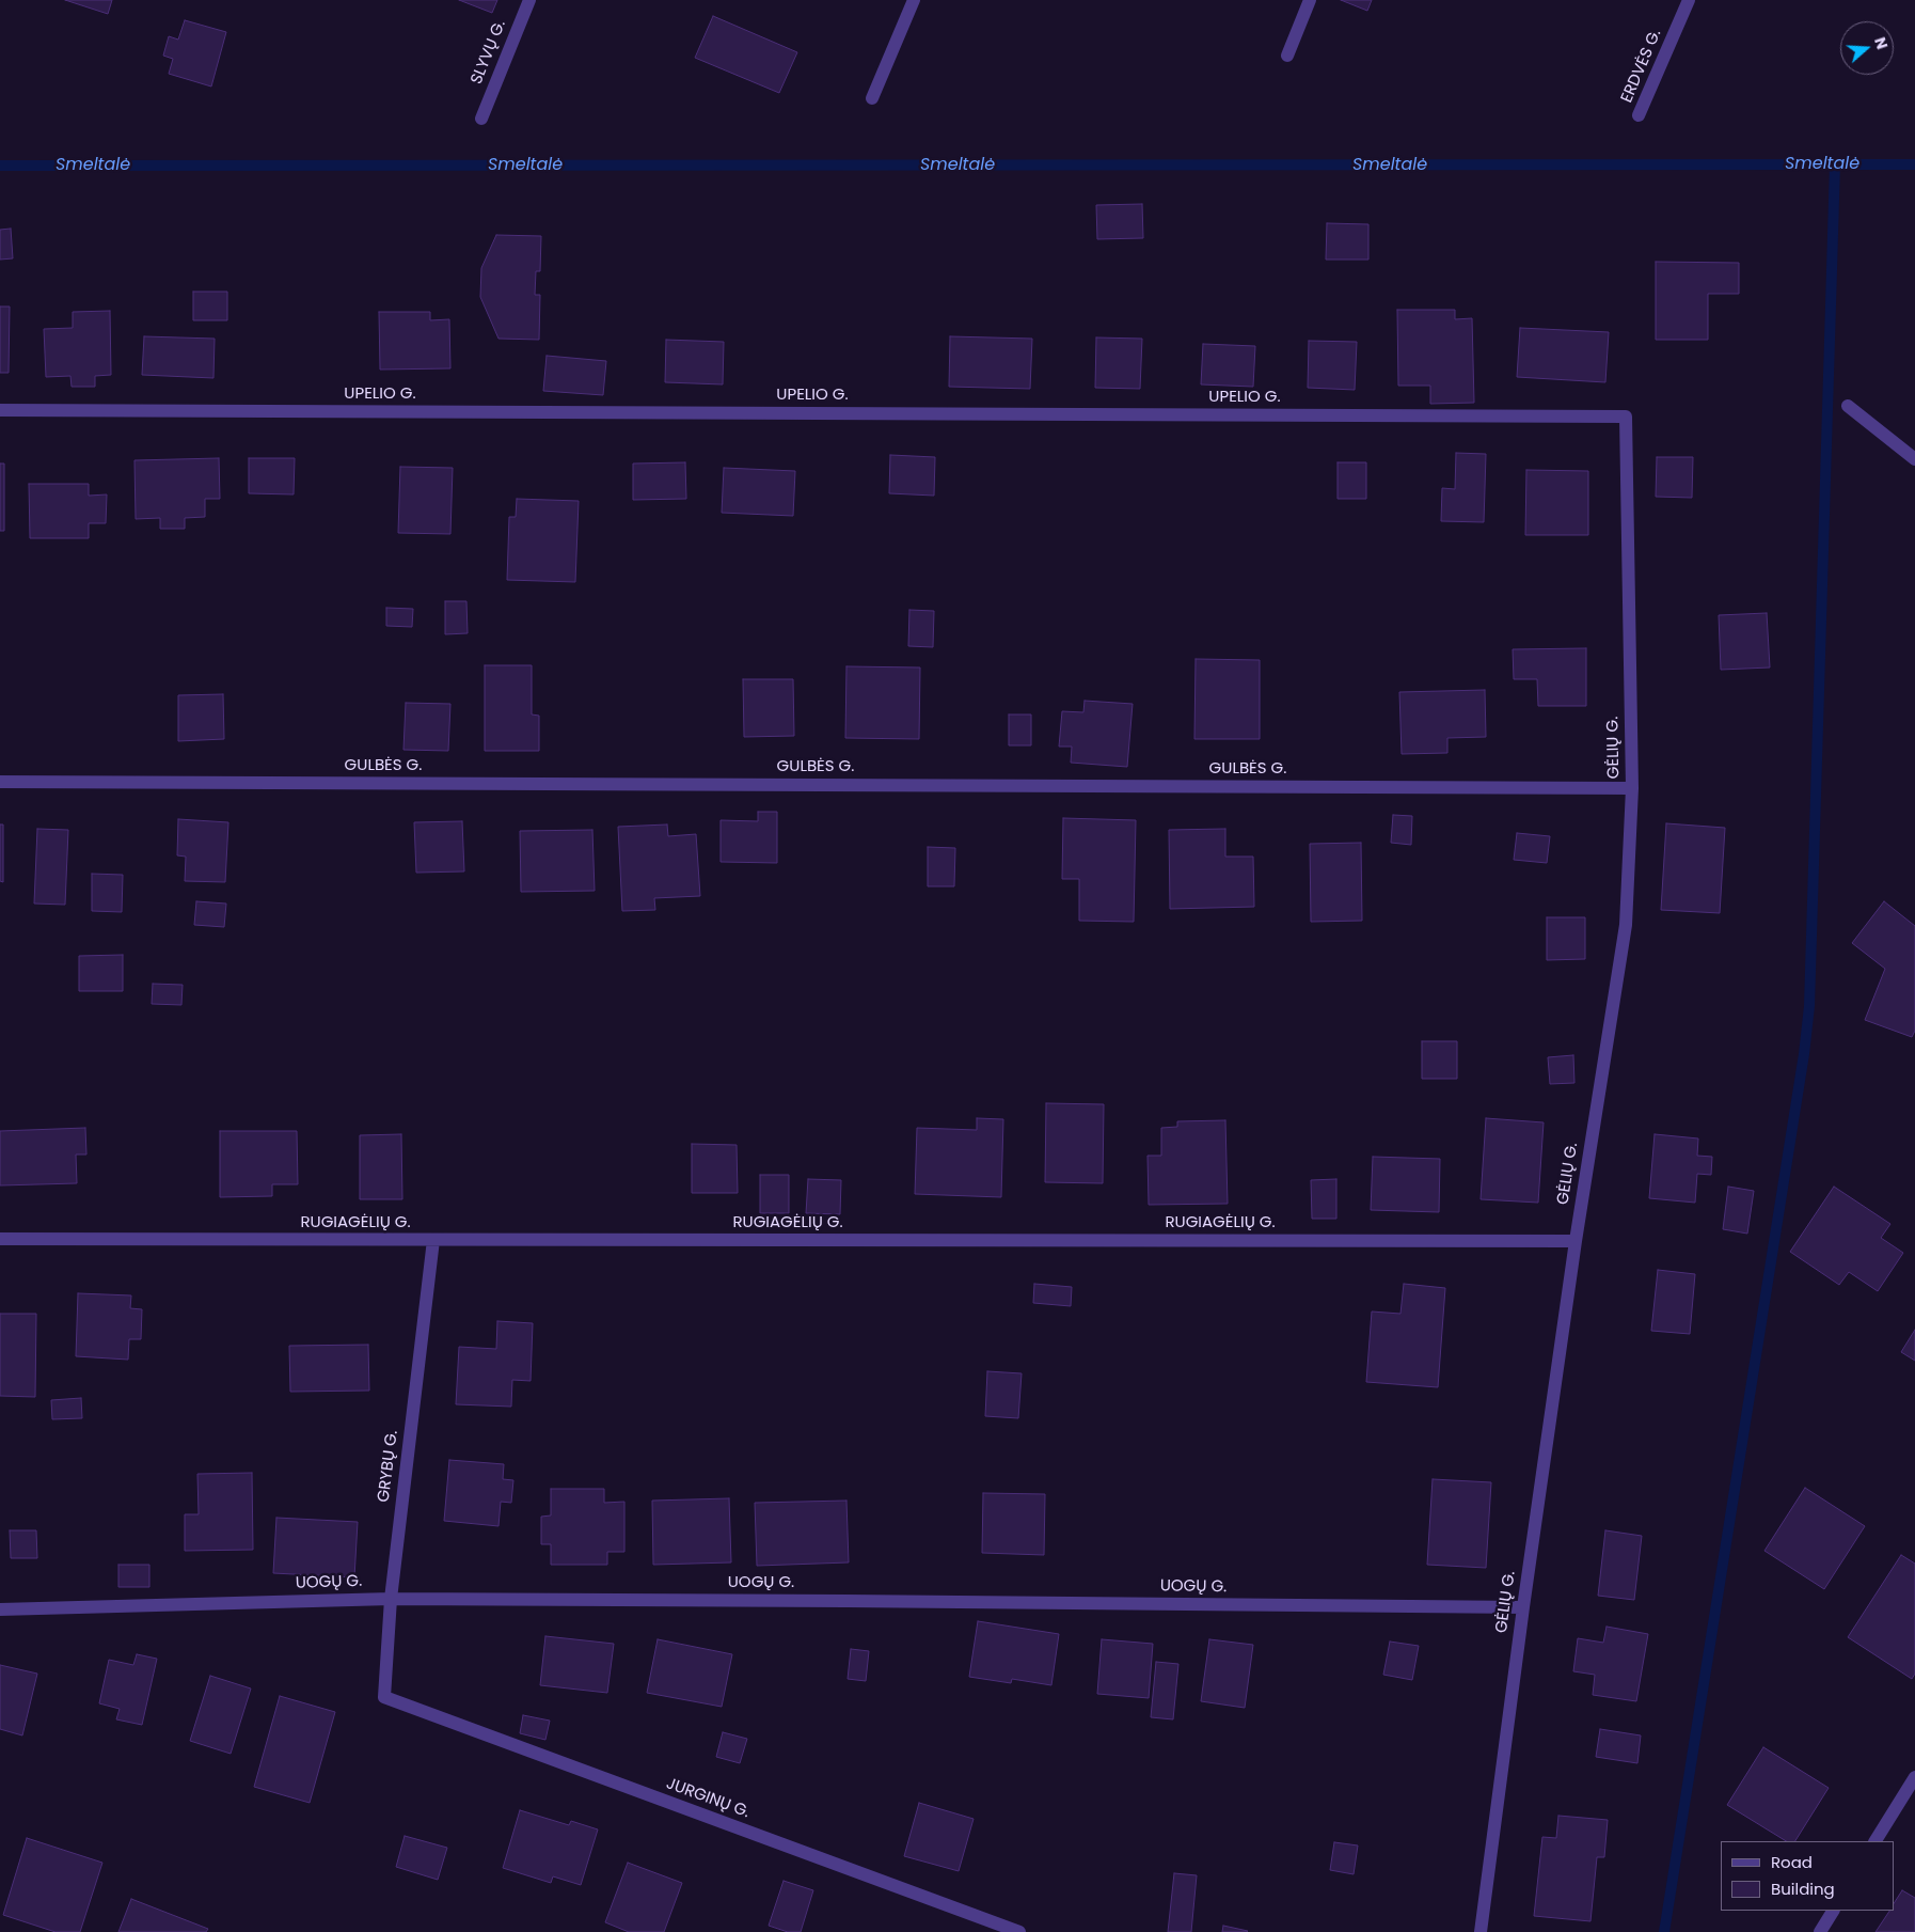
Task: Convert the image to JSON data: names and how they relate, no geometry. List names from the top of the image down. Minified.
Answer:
{"streets":{"street":["SLYVŲ G.","ERDVĖS G.","UPELIO G.","GĖLIŲ G.","GULBĖS G.","RUGIAGĖLIŲ G.","GRYBŲ G.","UOGŲ G.","JURGINŲ G."]},"crossings":[["UPELIO G.","GĖLIŲ G."],["GĖLIŲ G.","GULBĖS G."],["GĖLIŲ G.","RUGIAGĖLIŲ G."],["GĖLIŲ G.","UOGŲ G."],["RUGIAGĖLIŲ G.","GRYBŲ G."],["GRYBŲ G.","UOGŲ G."],["GRYBŲ G.","JURGINŲ G."]],"water":["Smeltalė"],"legend":["Road","Building"],"north":"right"}
